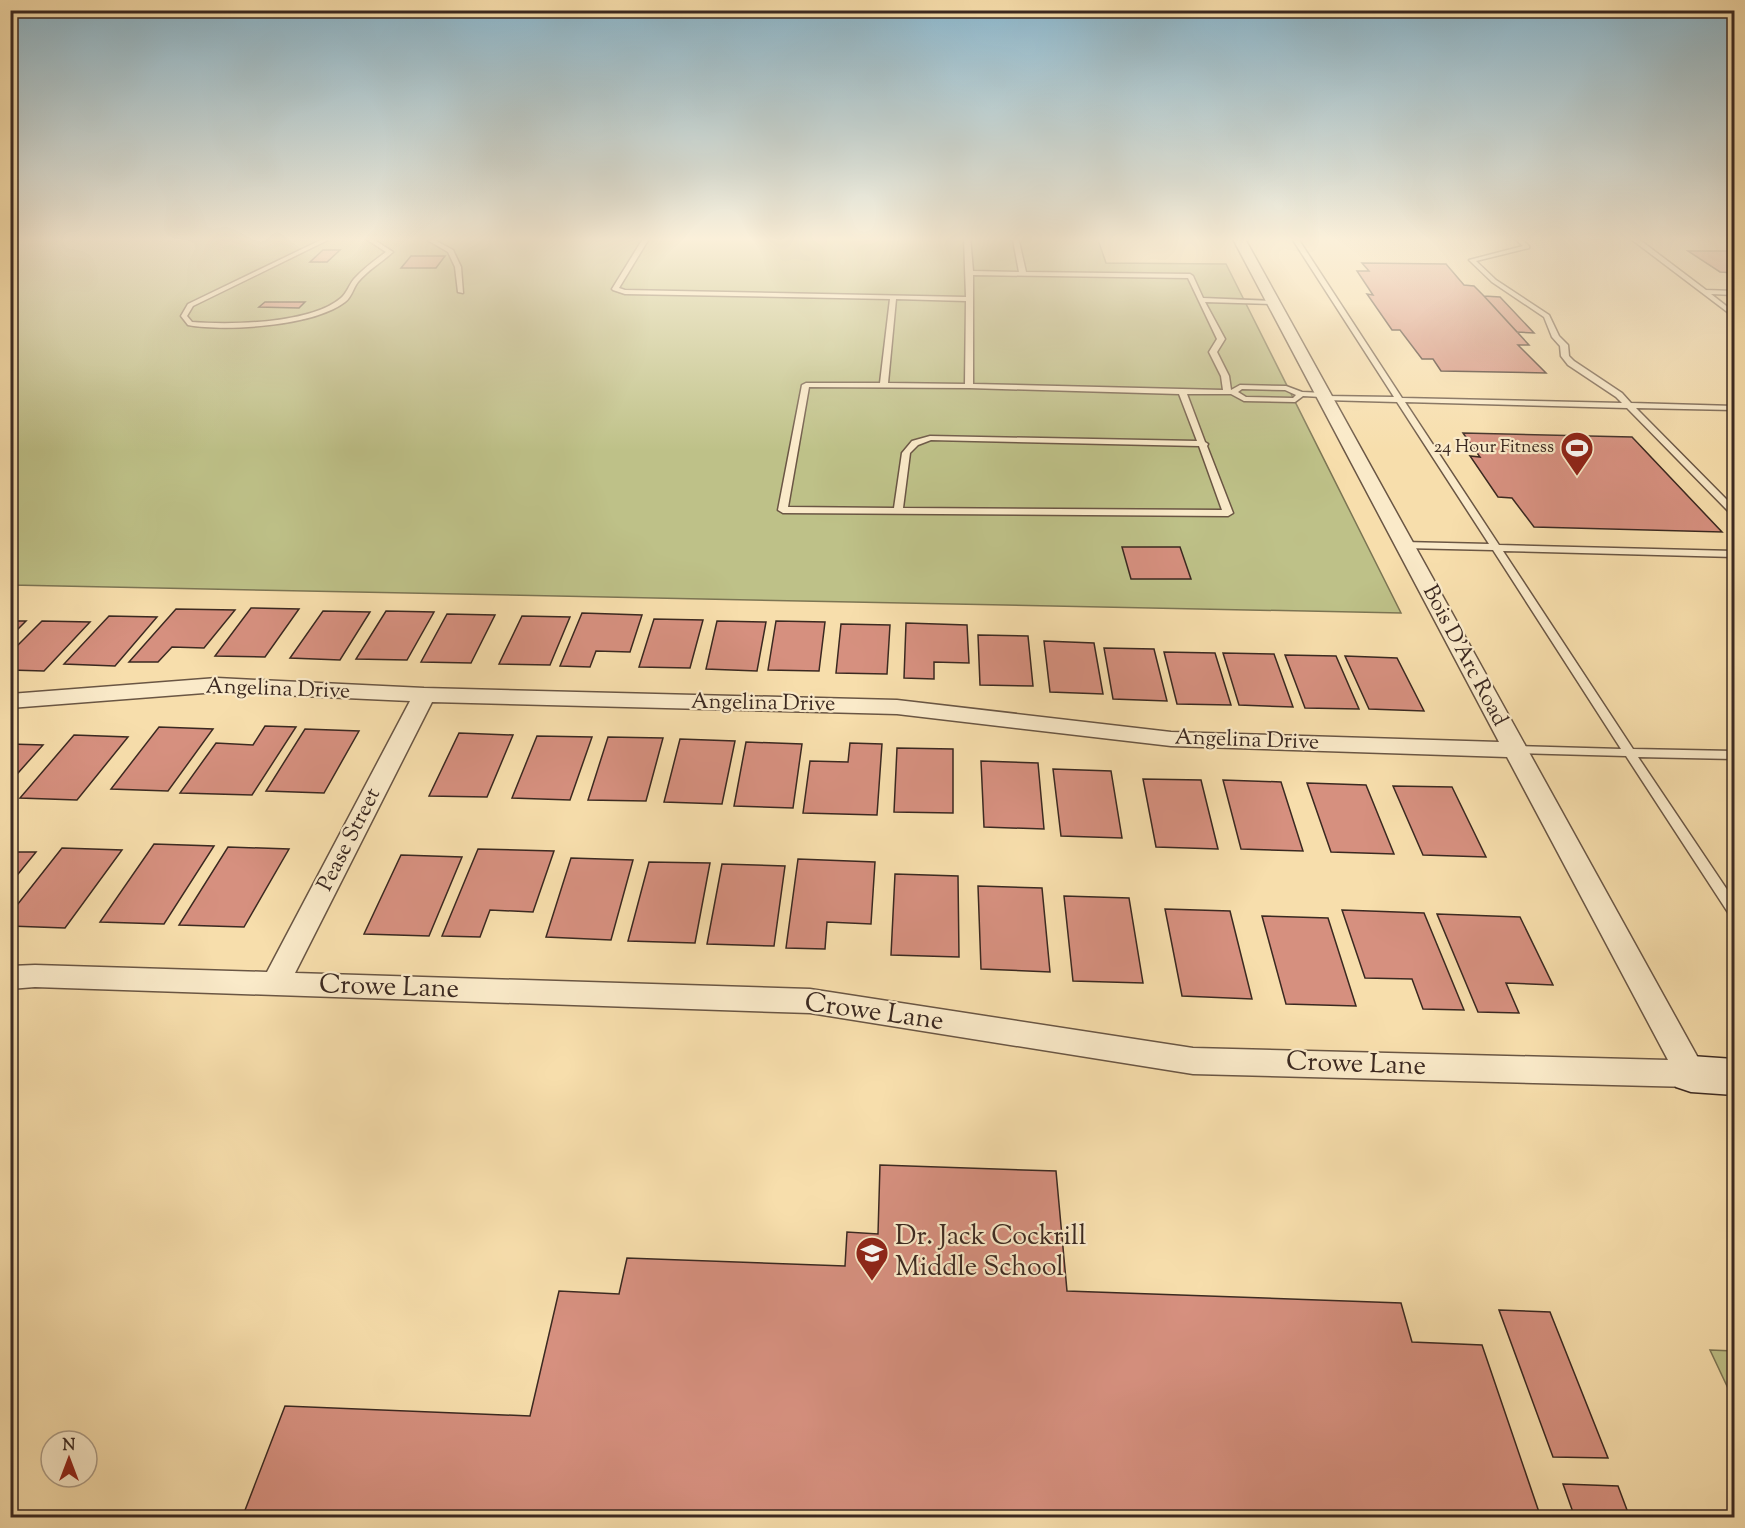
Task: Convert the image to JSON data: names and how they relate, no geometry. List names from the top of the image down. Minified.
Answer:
{"streets":{"street":["Bois D'Arc Road","Angelina Drive","Pease Street","Crowe Lane"]},"crossings":[["Bois D'Arc Road","Angelina Drive"],["Bois D'Arc Road","Crowe Lane"],["Angelina Drive","Pease Street"],["Pease Street","Crowe Lane"]],"places":{"sports":["24 Hour Fitness"],"school or university":["Dr. Jack Cockrill Middle School"]},"north":"top"}
